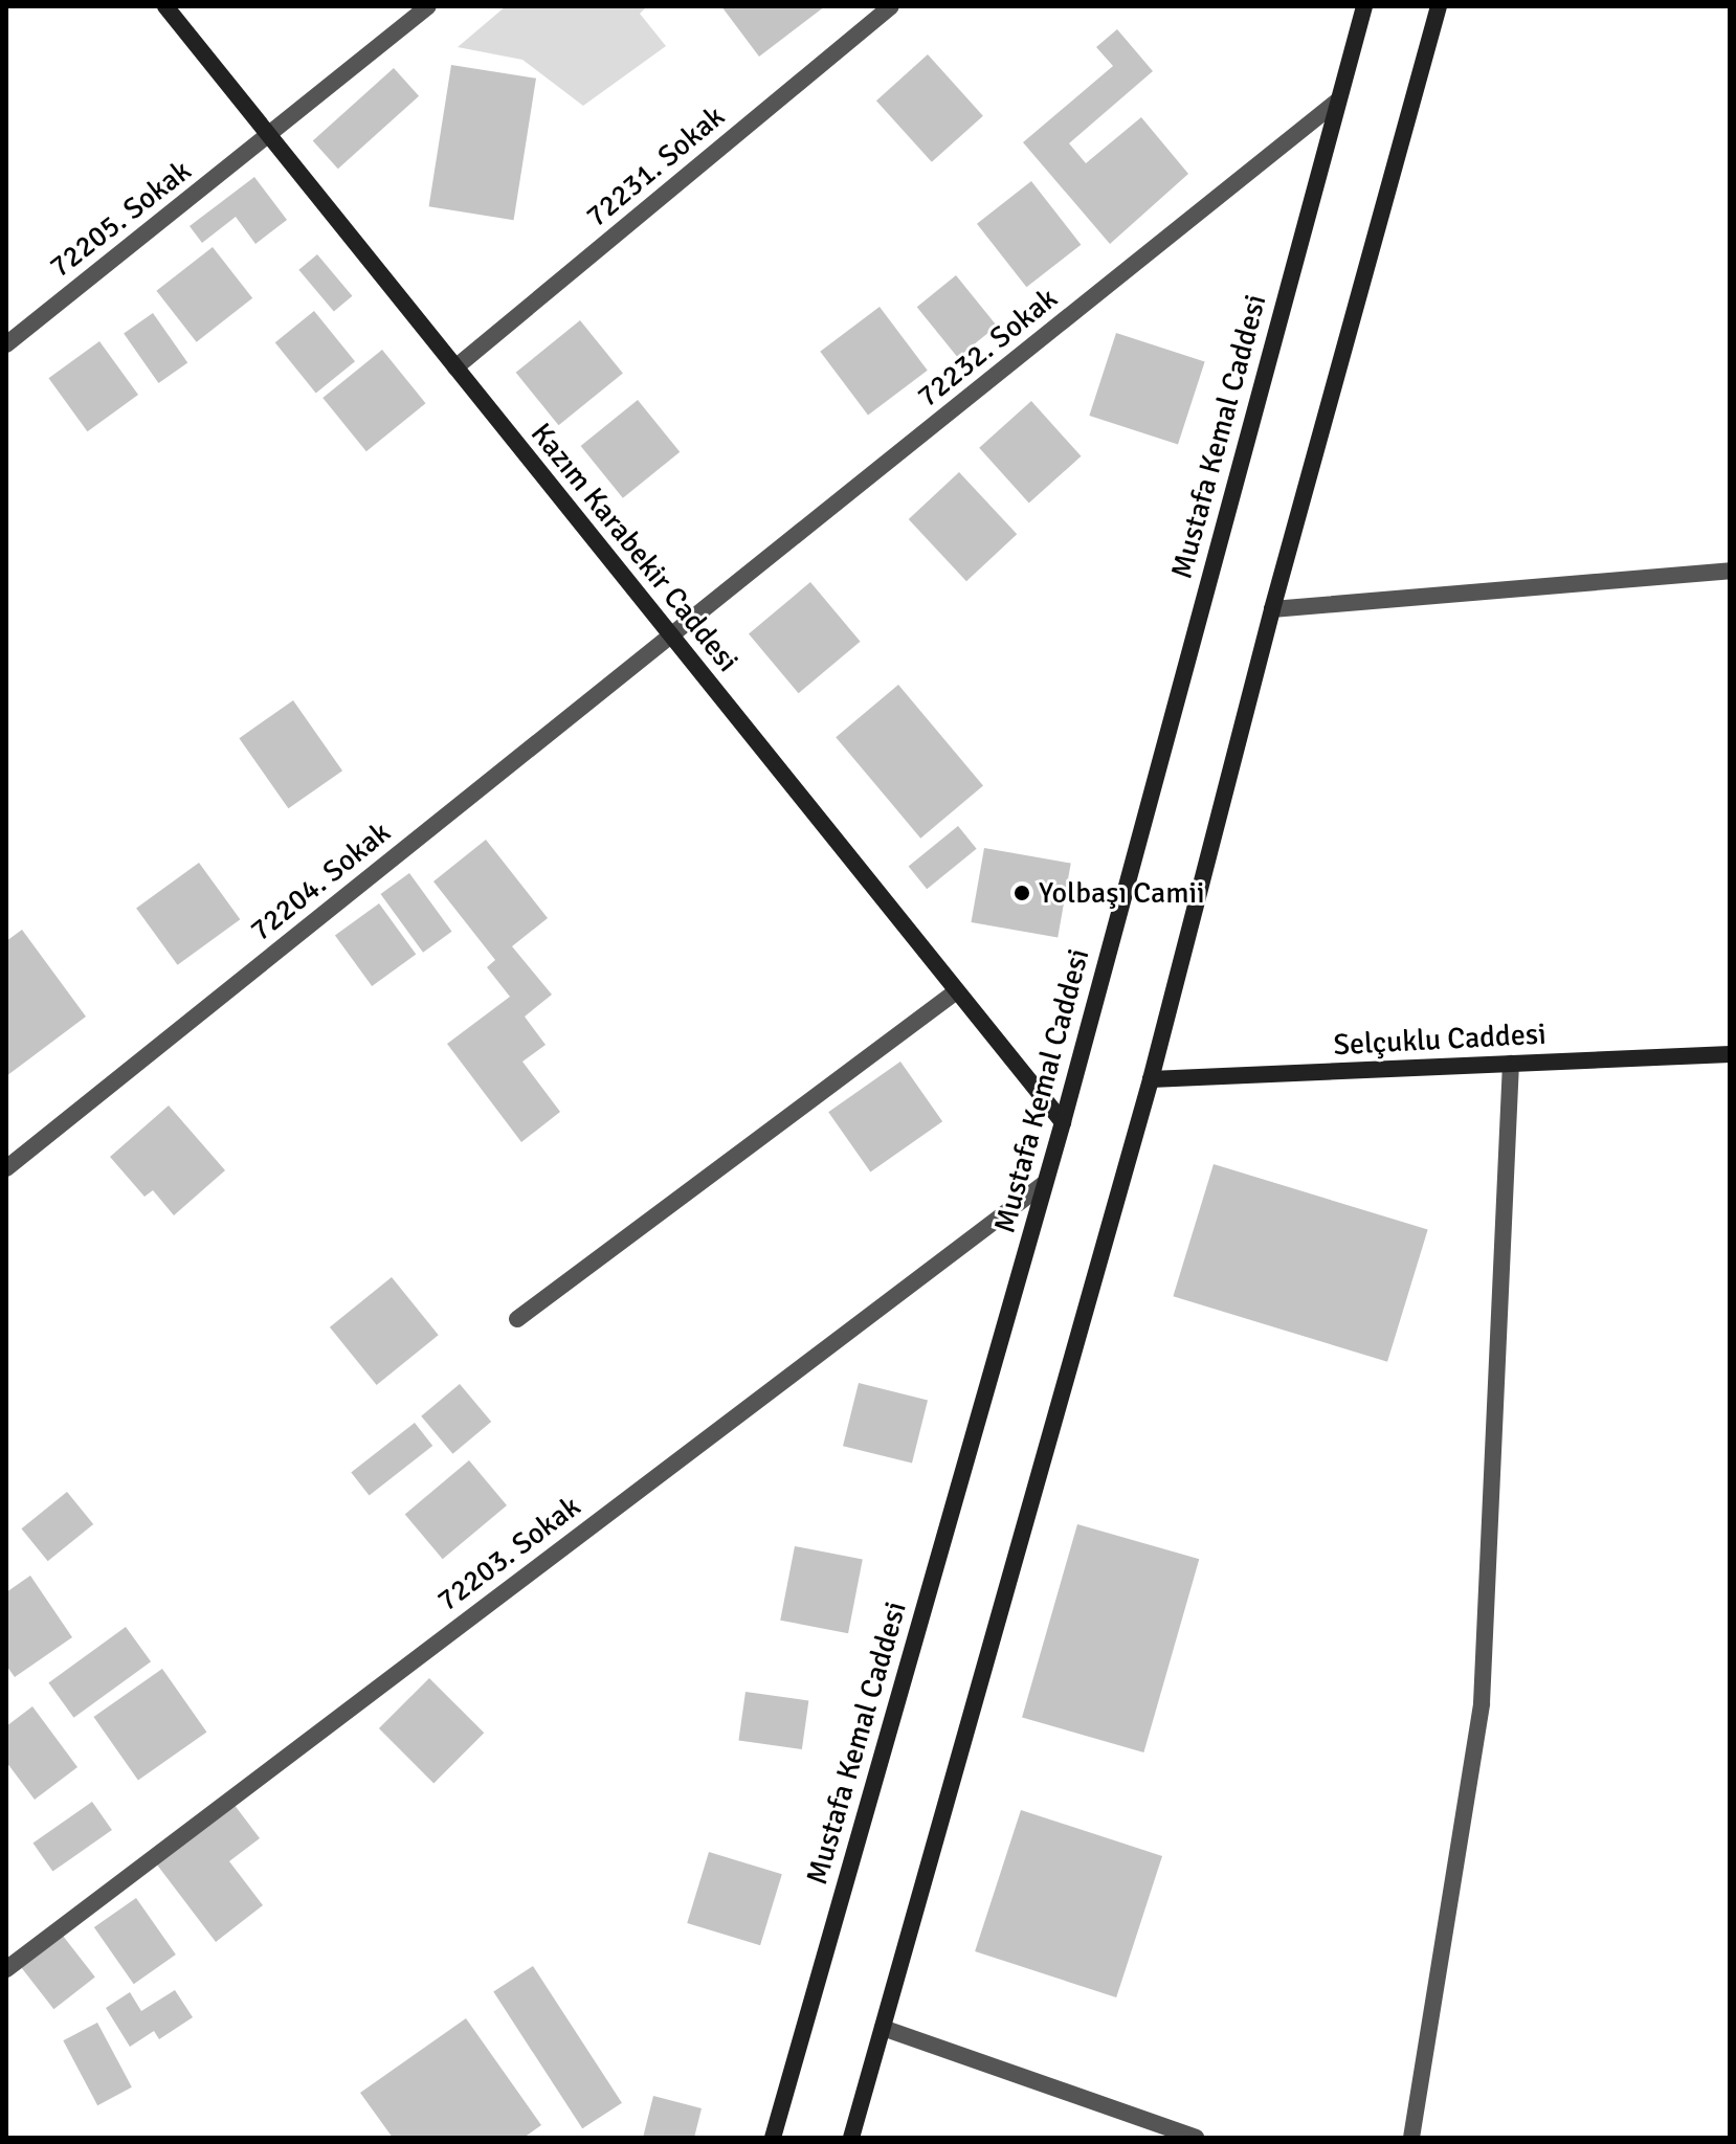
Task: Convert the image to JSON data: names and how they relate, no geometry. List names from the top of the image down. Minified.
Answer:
{"streets":{"main road":["Mustafa Kemal Caddesi","Kazım Karabekir Caddesi","Selçuklu Caddesi"],"street":["72231. Sokak","72205. Sokak","72232. Sokak","72204. Sokak","72203. Sokak"]},"crossings":[["72231. Sokak","Kazım Karabekir Caddesi"],["72205. Sokak","Kazım Karabekir Caddesi"],["72232. Sokak","Mustafa Kemal Caddesi"],["72232. Sokak","Kazım Karabekir Caddesi"],["72232. Sokak","72204. Sokak"],["Mustafa Kemal Caddesi","Kazım Karabekir Caddesi"],["Mustafa Kemal Caddesi","72203. Sokak"],["Kazım Karabekir Caddesi","72204. Sokak"]],"places":["Yolbaşı Camii"]}
